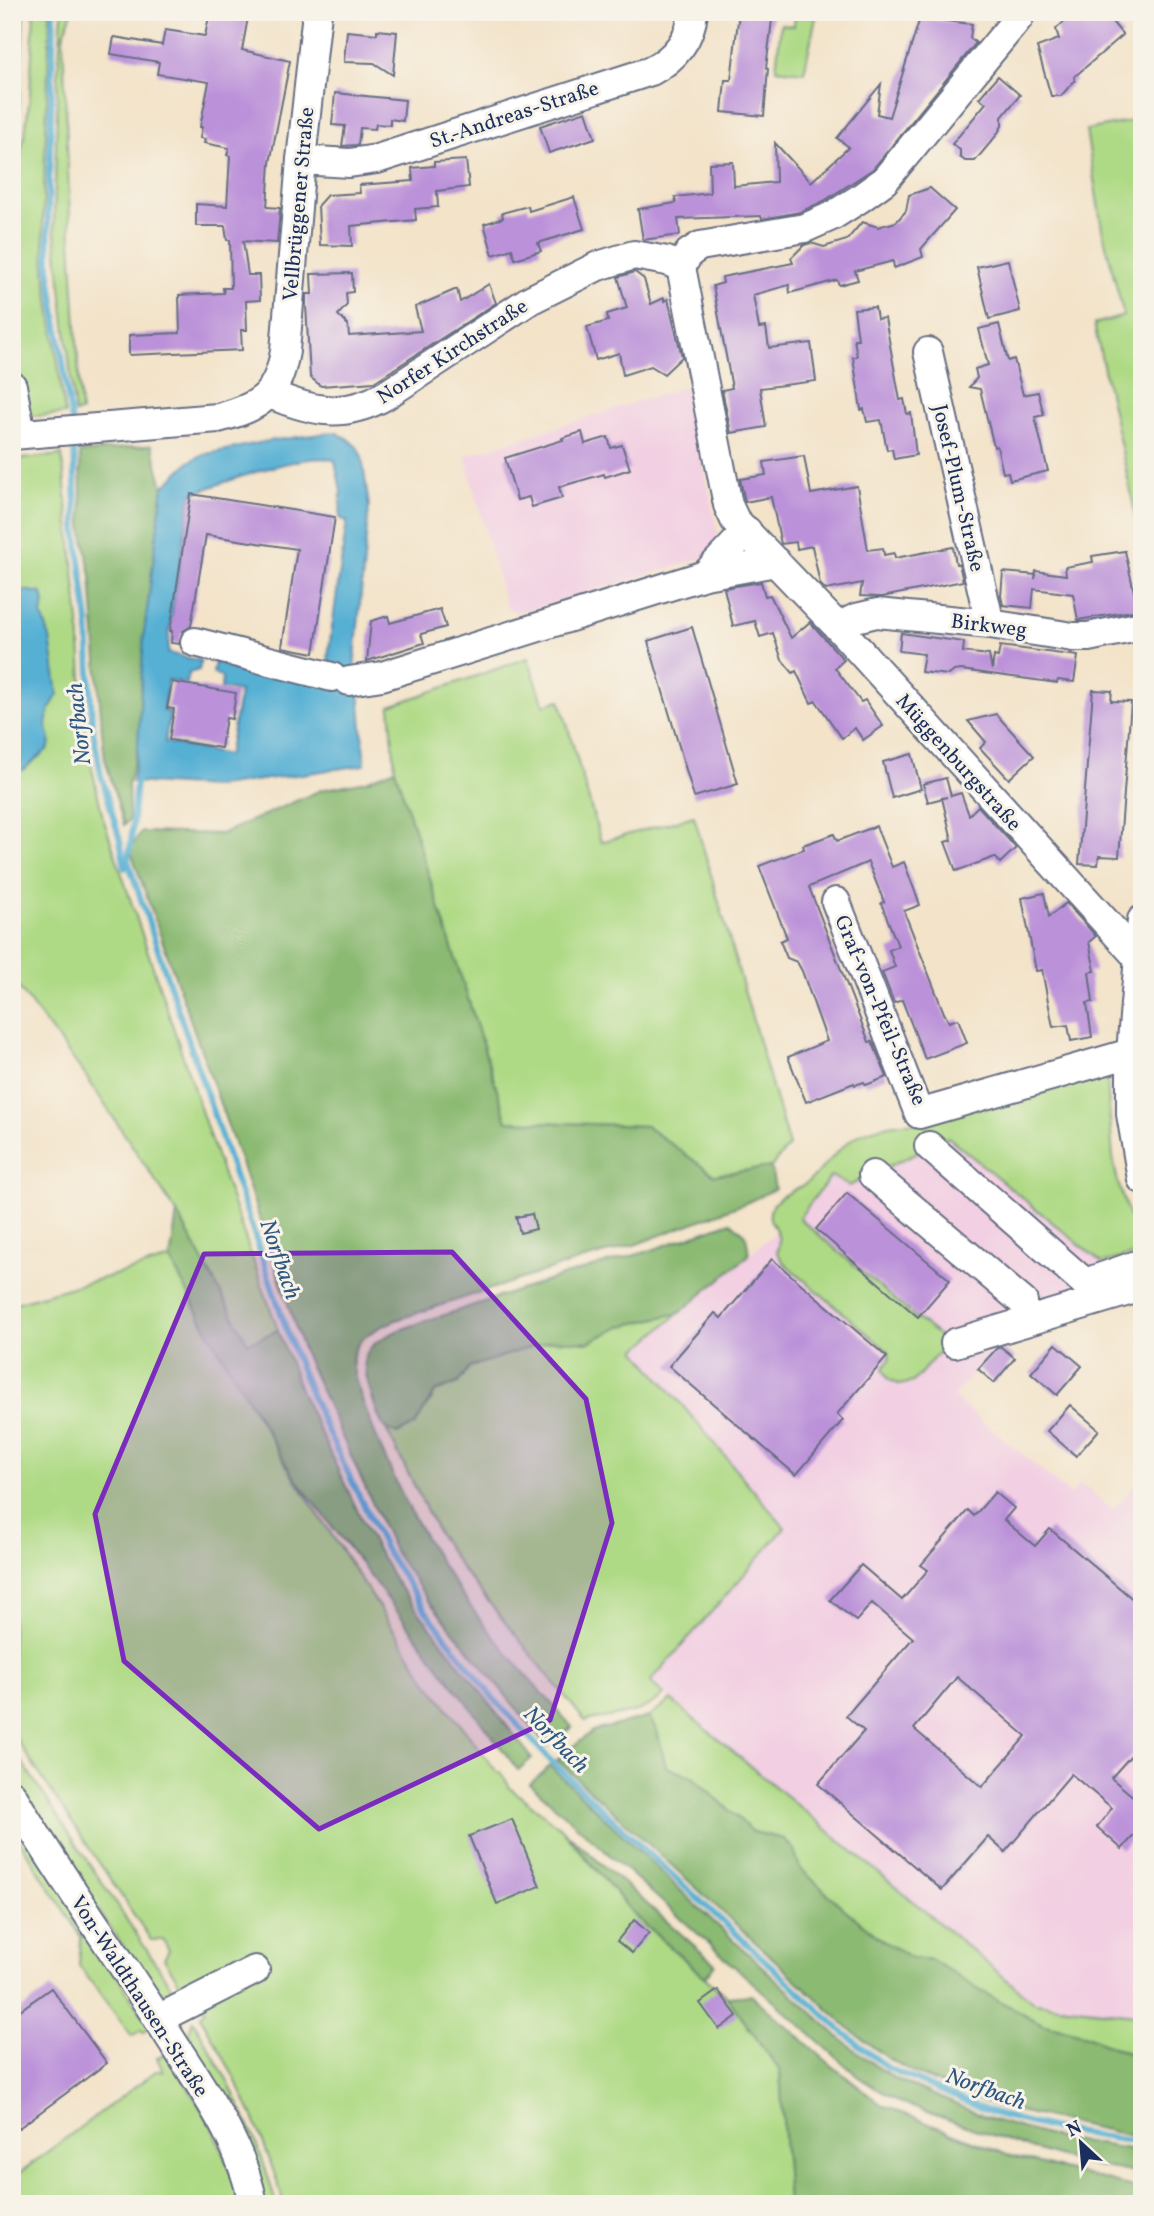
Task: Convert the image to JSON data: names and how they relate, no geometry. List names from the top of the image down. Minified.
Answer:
{"streets":{"street":["St.-Andreas-Straße","Vellbrüggener Straße","Norfer Kirchstraße","Josef-Plum-Straße","Birkweg","Müggenburgstraße","Graf-von-Pfeil-Straße","Von-Waldthausen-Straße"]},"crossings":[["St.-Andreas-Straße","Vellbrüggener Straße"],["Vellbrüggener Straße","Norfer Kirchstraße"],["Norfer Kirchstraße","Müggenburgstraße"],["Josef-Plum-Straße","Birkweg"],["Birkweg","Müggenburgstraße"]],"water":["Norfbach"],"north":"top left"}
